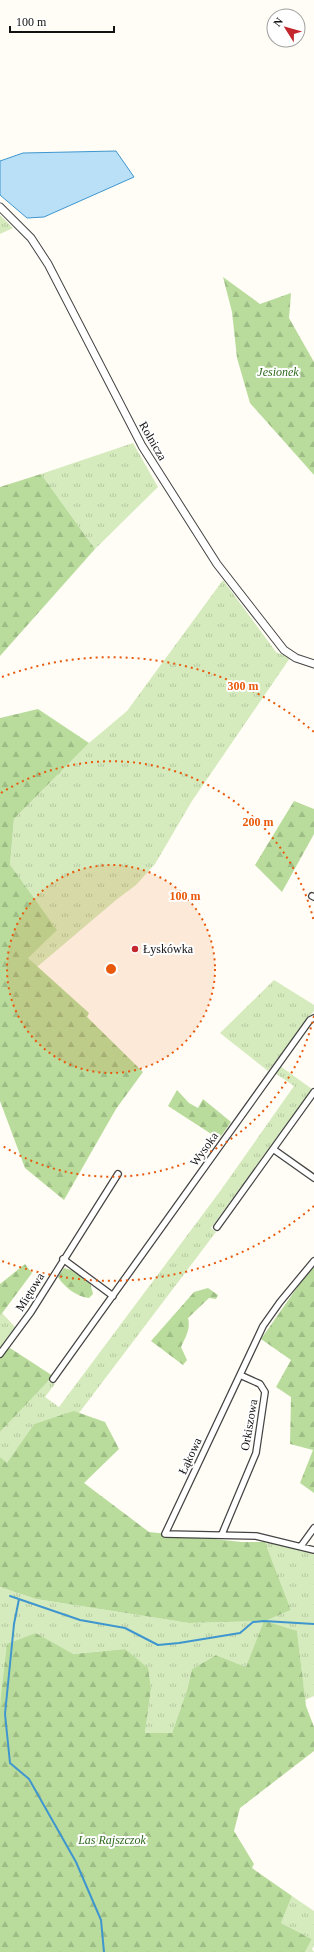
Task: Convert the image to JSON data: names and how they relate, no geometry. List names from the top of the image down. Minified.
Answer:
{"streets":{"street":["Rolnicza","Wysoka","Miętowa","Orkiszowa","Łąkowa"]},"crossings":[["Orkiszowa","Łąkowa"]],"parks":["Jesionek","Las Rajszczok"],"places":["Łyskówka"],"scale_bar":"100 m","north":"top left","rings":["300 m","200 m","100 m"]}
